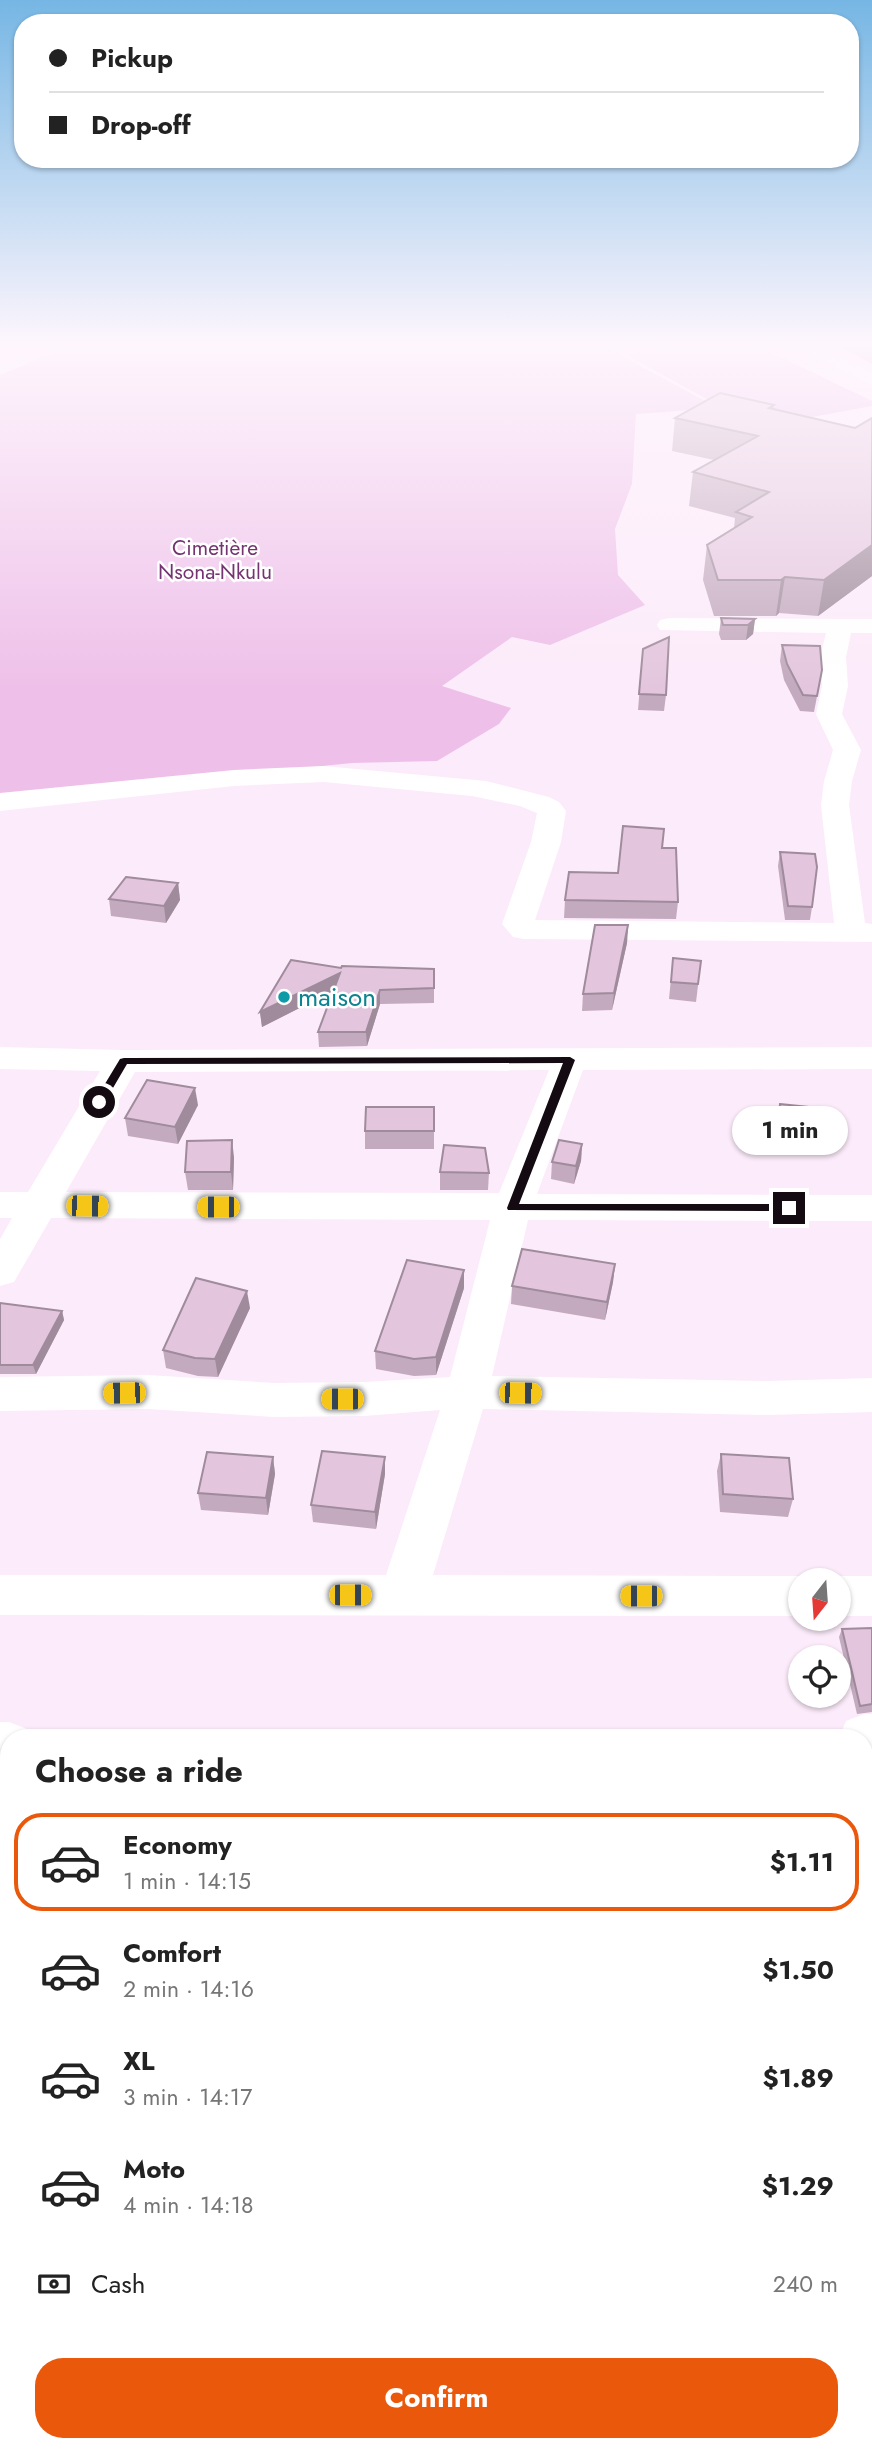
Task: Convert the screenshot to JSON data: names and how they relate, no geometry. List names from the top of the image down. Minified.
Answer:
{"parks":["Cimetière Nsona-Nkulu"],"places":["maison"],"north":"bottom","page":{"banner":["Pickup","Drop-off"],"bubble":"1 min","heading":"Choose a ride","list":[{"name":"Economy","note":"1 min · 14:15","value":"$1.11"},{"name":"Comfort","note":"2 min · 14:16","value":"$1.50"},{"name":"XL","note":"3 min · 14:17","value":"$1.89"},{"name":"Moto","note":"4 min · 14:18","value":"$1.29"}],"pay":["Cash","240 m"],"buttons":"Confirm"}}
